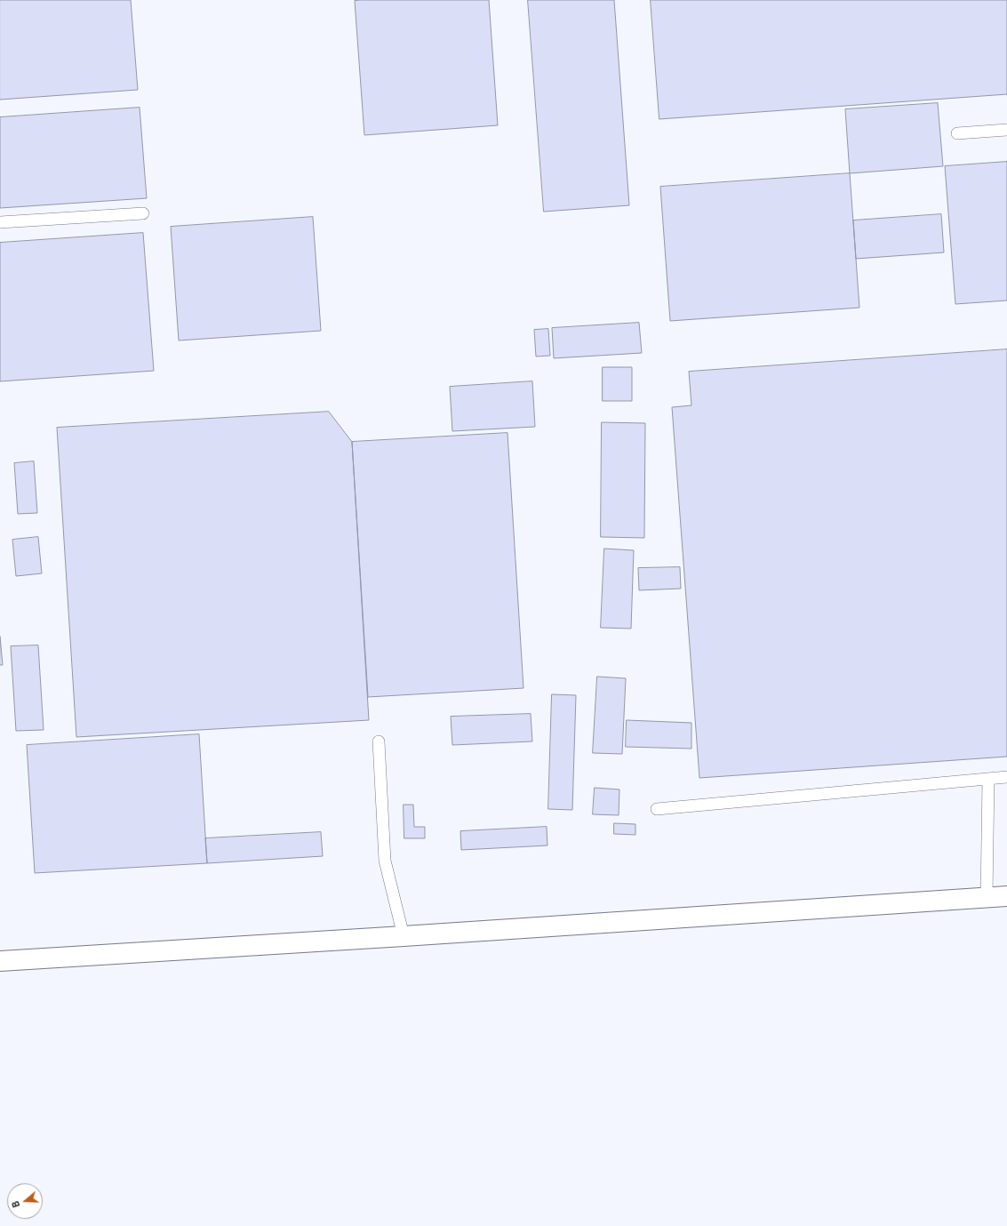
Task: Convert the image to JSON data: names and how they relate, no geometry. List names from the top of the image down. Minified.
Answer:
{"north":"left"}
